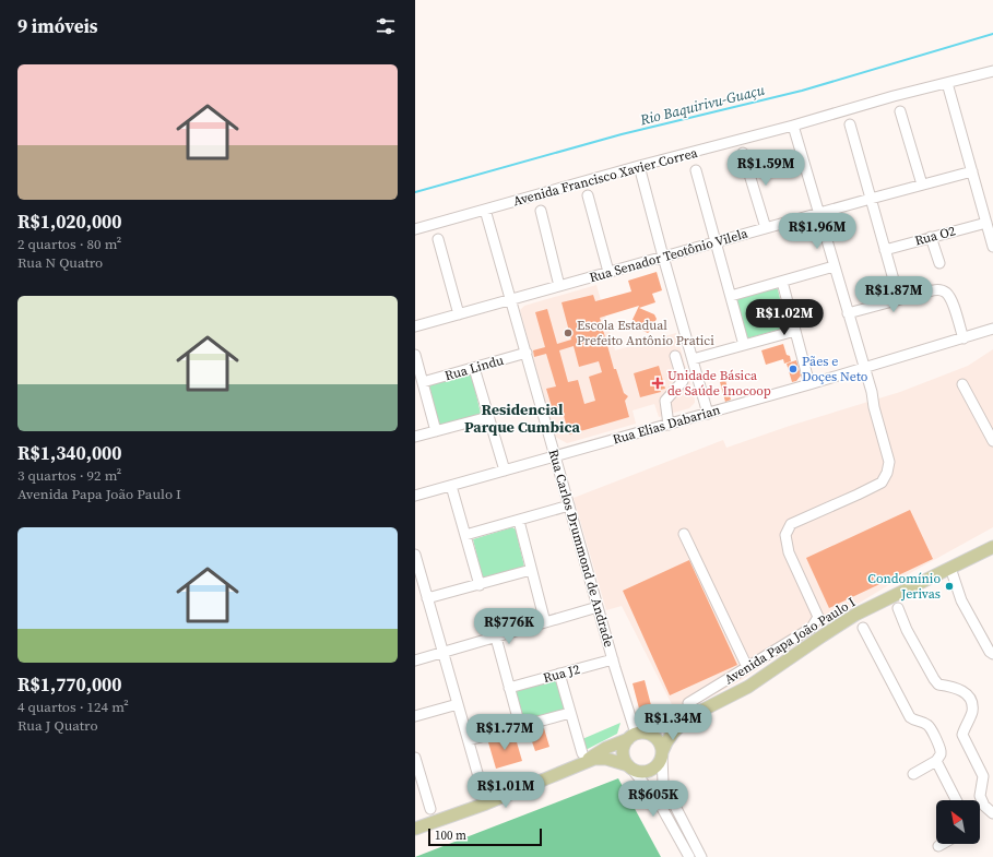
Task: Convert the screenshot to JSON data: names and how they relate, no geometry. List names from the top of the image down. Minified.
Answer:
{"streets":{"main road":["Avenida Papa João Paulo I"],"street":["Avenida Francisco Xavier Correa","Rua O2","Rua Senador Teotônio Vilela","Rua Lindu","Rua Elias Dabarian","Rua Carlos Drummond de Andrade","Rua J2"]},"crossings":[["Avenida Francisco Xavier Correa","Rua Carlos Drummond de Andrade"],["Rua Senador Teotônio Vilela","Rua Carlos Drummond de Andrade"],["Rua Lindu","Rua Carlos Drummond de Andrade"],["Rua Elias Dabarian","Rua Carlos Drummond de Andrade"],["Rua Carlos Drummond de Andrade","Avenida Papa João Paulo I"],["Rua Carlos Drummond de Andrade","Rua J2"]],"districts":["Residencial Parque Cumbica"],"water":["Rio Baquirivu-Guaçu"],"places":{"other":["Escola Estadual Prefeito Antônio Pratici","Pães e Doçes Neto","Condomínio Jerivas"],"health":["Unidade Básica de Saúde Inocoop"]},"scale_bar":"100 m","north":"top left","page":{"heading":"9 imóveis","list":[{"name":"R$1,020,000","note":"2 quartos · 80 m² · Rua N Quatro"},{"name":"R$1,340,000","note":"3 quartos · 92 m² · Avenida Papa João Paulo I"},{"name":"R$1,770,000","note":"4 quartos · 124 m² · Rua J Quatro"}],"price":["R$1.59M","R$1.96M","R$1.87M","R$1.02M","R$776K","R$1.34M","R$1.77M","R$1.01M","R$605K"],"scale":"100 m"}}
